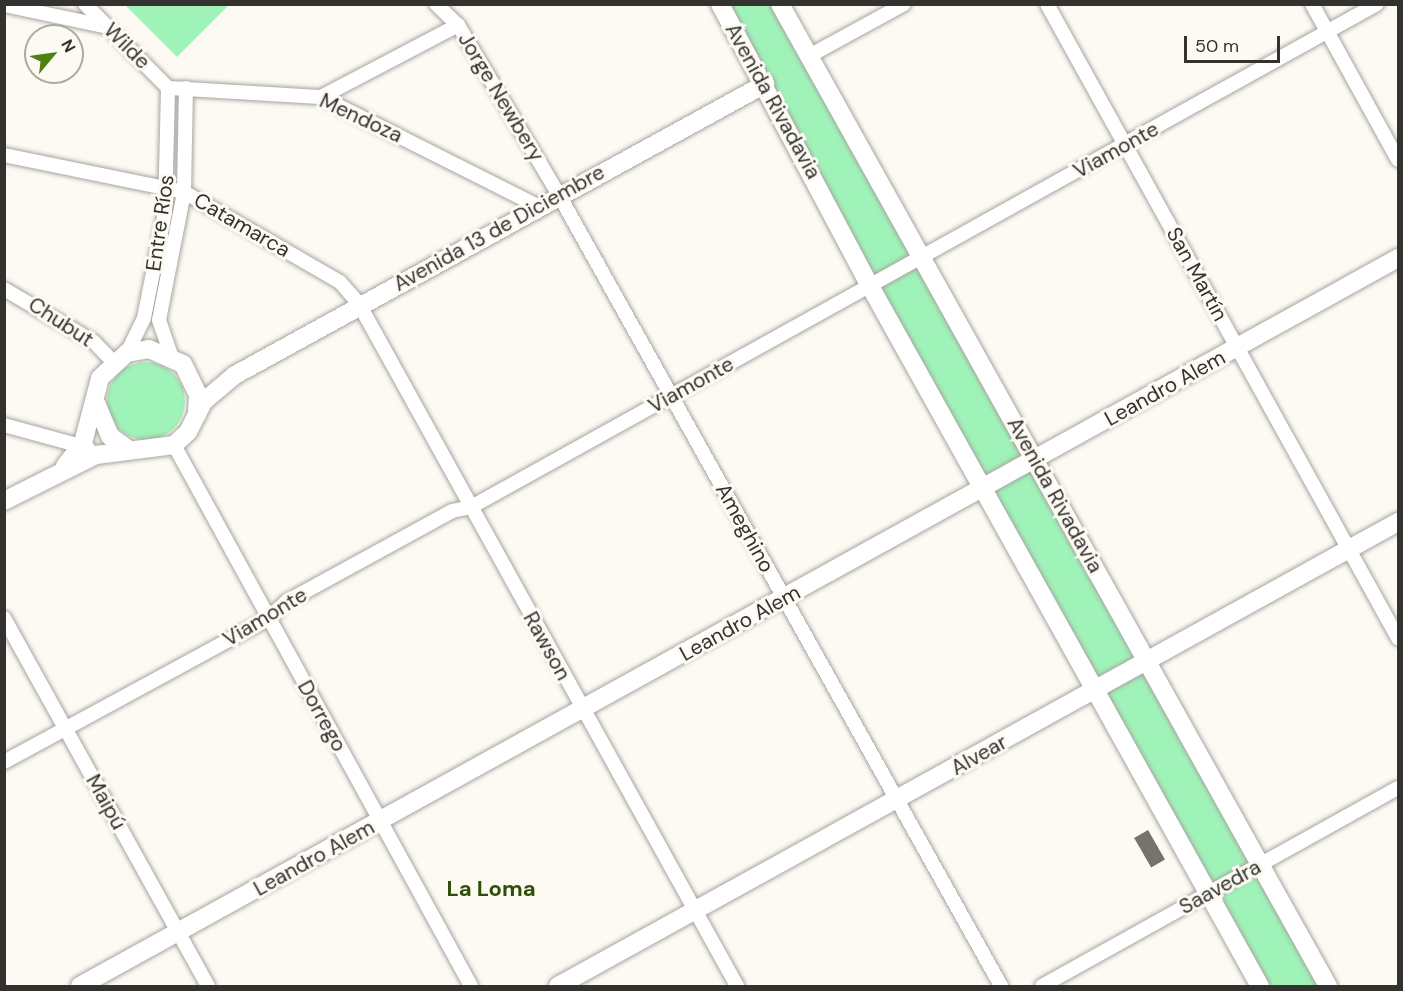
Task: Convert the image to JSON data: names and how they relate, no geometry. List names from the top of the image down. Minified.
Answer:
{"streets":{"main road":["Avenida Rivadavia","Avenida 13 de Diciembre","Leandro Alem","Alvear"],"street":["Wilde","Jorge Newbery","Mendoza","Viamonte","Entre Ríos","Catamarca","San Martín","Chubut","Ameghino","Rawson","Dorrego","Maipú","Saavedra"]},"crossings":[["Wilde","Mendoza"],["Wilde","Entre Ríos"],["Jorge Newbery","Avenida 13 de Diciembre"],["Jorge Newbery","Ameghino"],["Avenida Rivadavia","Viamonte"],["Avenida Rivadavia","Avenida 13 de Diciembre"],["Avenida Rivadavia","Leandro Alem"],["Avenida Rivadavia","Alvear"],["Avenida Rivadavia","Saavedra"],["Mendoza","Entre Ríos"],["Mendoza","Avenida 13 de Diciembre"],["Viamonte","San Martín"],["Viamonte","Ameghino"],["Viamonte","Rawson"],["Viamonte","Dorrego"],["Viamonte","Maipú"],["Entre Ríos","Catamarca"],["Entre Ríos","Chubut"],["Entre Ríos","Dorrego"],["Catamarca","Avenida 13 de Diciembre"],["Catamarca","Rawson"],["Avenida 13 de Diciembre","Ameghino"],["Avenida 13 de Diciembre","Rawson"],["San Martín","Leandro Alem"],["San Martín","Alvear"],["Chubut","Dorrego"],["Leandro Alem","Ameghino"],["Leandro Alem","Rawson"],["Leandro Alem","Dorrego"],["Leandro Alem","Maipú"],["Ameghino","Alvear"],["Rawson","Alvear"]],"districts":["La Loma"],"scale_bar":"50 m","north":"top right"}
